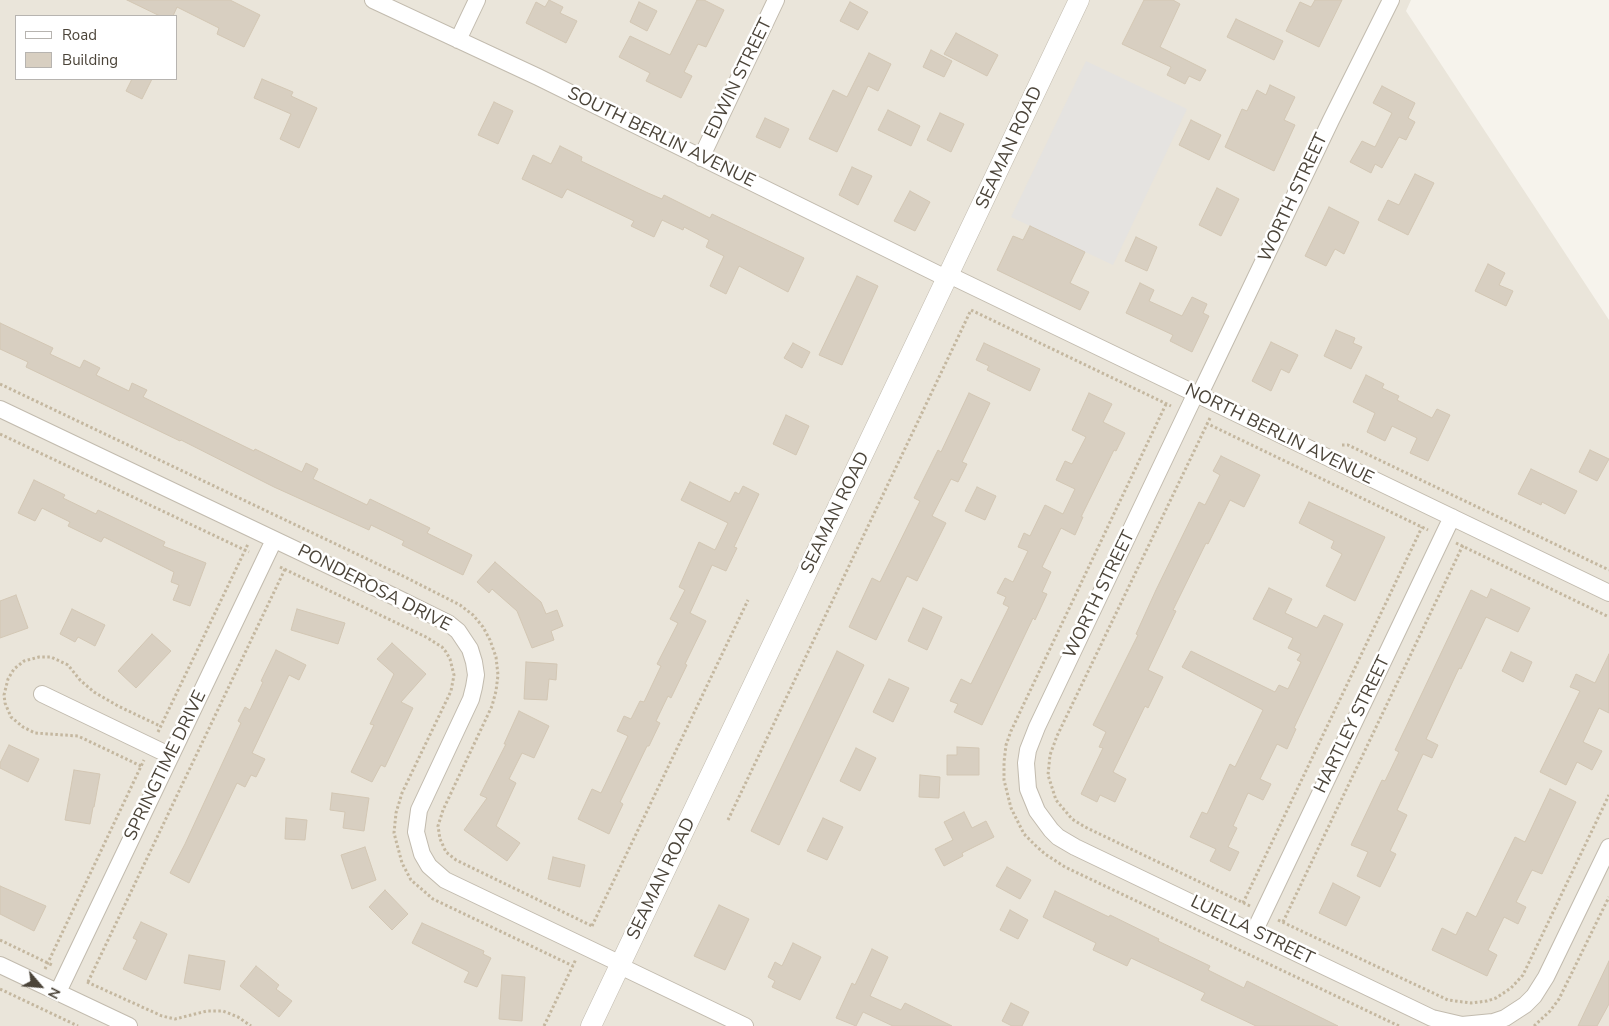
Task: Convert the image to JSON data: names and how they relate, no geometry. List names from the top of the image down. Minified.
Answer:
{"streets":{"street":["EDWIN STREET","SOUTH BERLIN AVENUE","SEAMAN ROAD","WORTH STREET","NORTH BERLIN AVENUE","PONDEROSA DRIVE","HARTLEY STREET","SPRINGTIME DRIVE","LUELLA STREET"]},"crossings":[["EDWIN STREET","SOUTH BERLIN AVENUE"],["SOUTH BERLIN AVENUE","SEAMAN ROAD"],["SOUTH BERLIN AVENUE","NORTH BERLIN AVENUE"],["SEAMAN ROAD","NORTH BERLIN AVENUE"],["SEAMAN ROAD","PONDEROSA DRIVE"],["WORTH STREET","NORTH BERLIN AVENUE"],["WORTH STREET","LUELLA STREET"],["NORTH BERLIN AVENUE","HARTLEY STREET"],["PONDEROSA DRIVE","SPRINGTIME DRIVE"],["HARTLEY STREET","LUELLA STREET"]],"legend":["Road","Building"],"north":"bottom right"}
